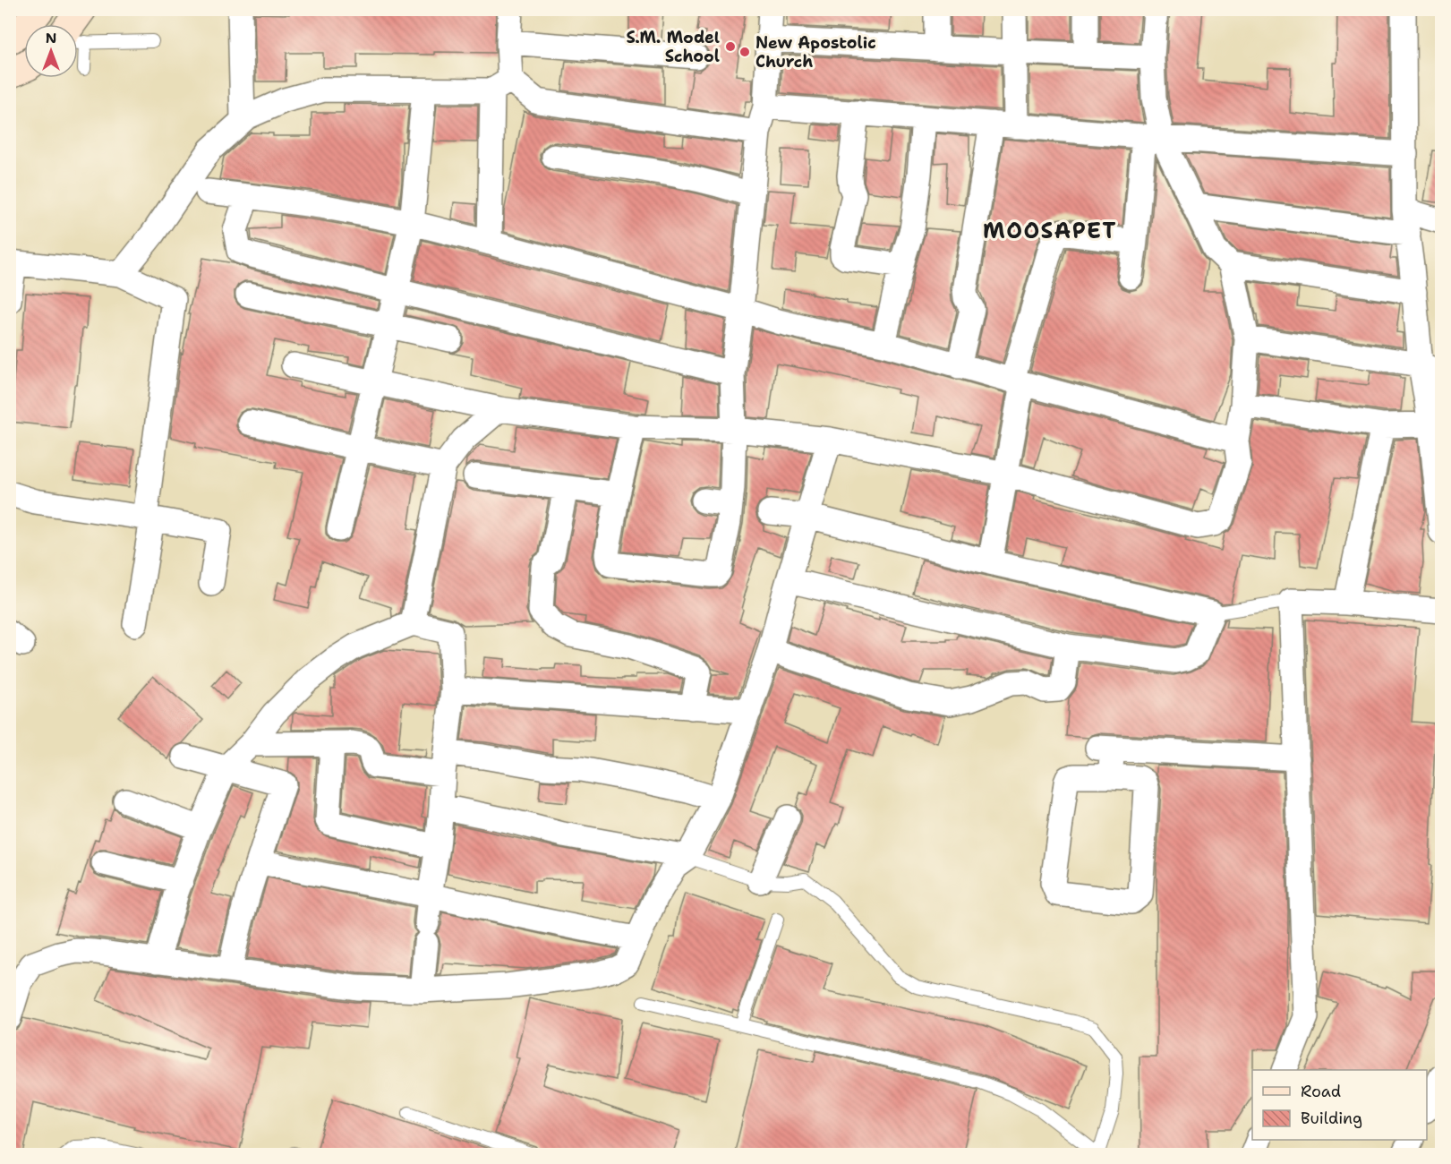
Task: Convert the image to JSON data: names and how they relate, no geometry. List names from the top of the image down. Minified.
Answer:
{"districts":["MOOSAPET"],"places":["S.M. Model School","New Apostolic Church"],"legend":["Road","Building"],"north":"top"}
